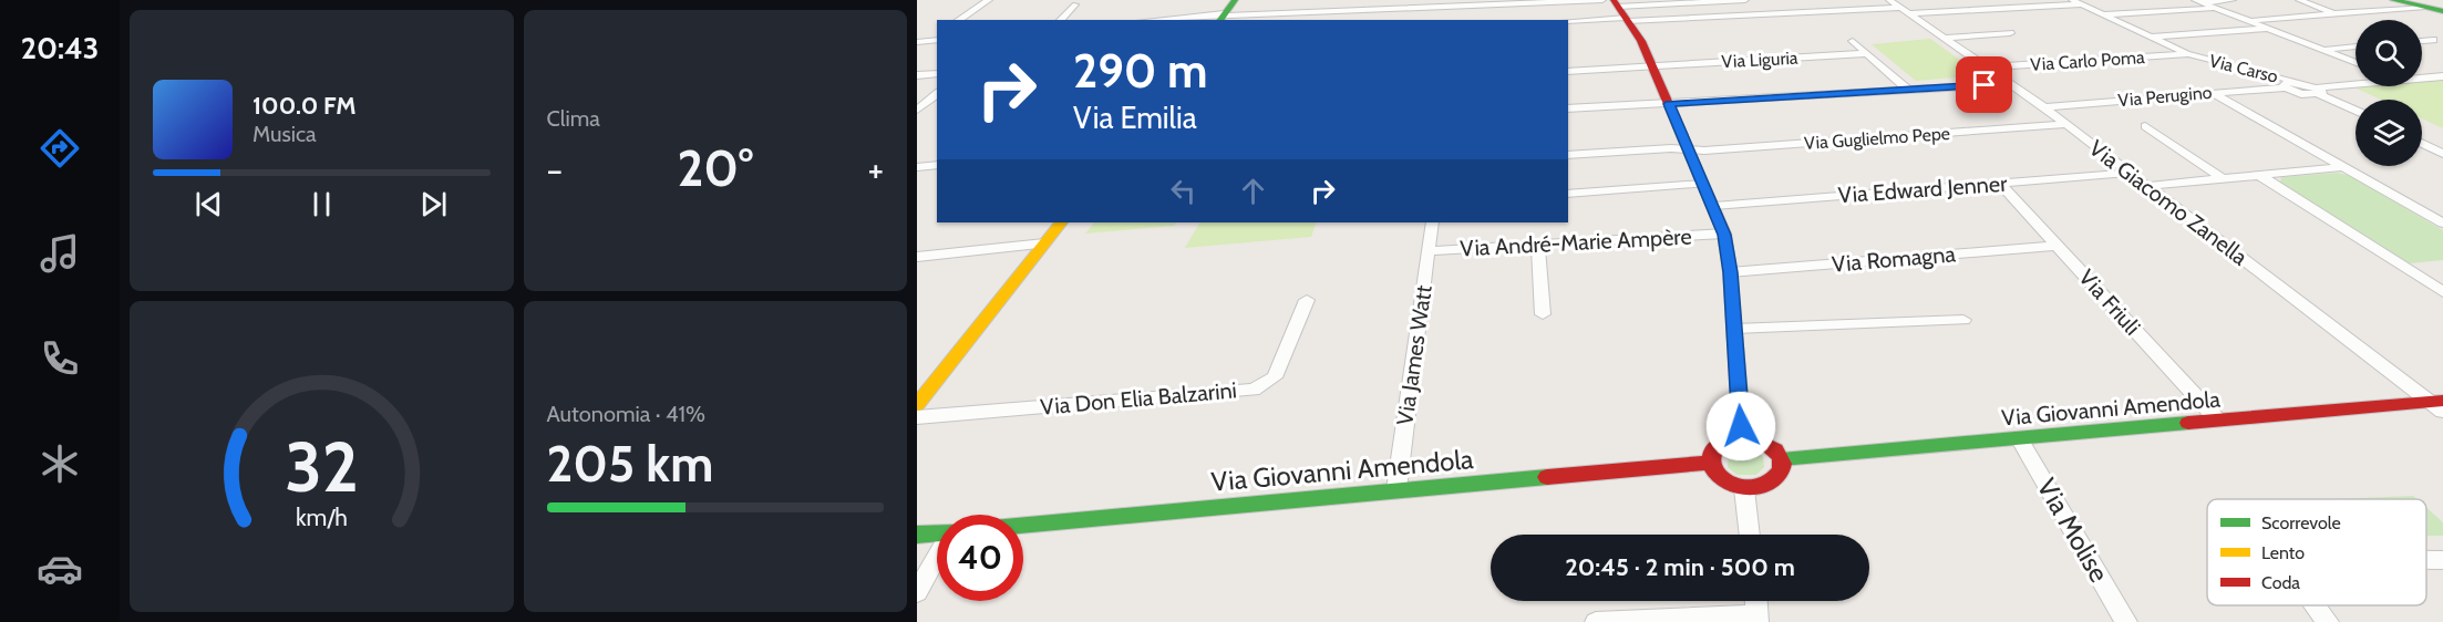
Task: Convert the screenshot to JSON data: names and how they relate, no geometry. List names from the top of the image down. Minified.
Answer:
{"streets":{"street":["Via Liguria","Via Carlo Poma","Via Carso","Via Perugino","Via Guglielmo Pepe","Via Edward Jenner","Via Giacomo Zanella","Via André-Marie Ampère","Via Romagna","Via Friuli","Via James Watt","Via Don Elia Balzarini","Via Giovanni Amendola","Via Molise"]},"crossings":[["Via Carlo Poma","Via Carso"],["Via Carlo Poma","Via Giacomo Zanella"],["Via Carso","Via Perugino"],["Via Perugino","Via Giacomo Zanella"],["Via Guglielmo Pepe","Via Giacomo Zanella"],["Via Edward Jenner","Via Giacomo Zanella"],["Via Edward Jenner","Via Friuli"],["Via Giacomo Zanella","Via Giovanni Amendola"],["Via André-Marie Ampère","Via James Watt"],["Via Romagna","Via Friuli"],["Via Friuli","Via Giovanni Amendola"],["Via James Watt","Via Giovanni Amendola"],["Via Giovanni Amendola","Via Molise"]],"legend":["Scorrevole","Lento","Coda"],"page":{"tabs":"20:43","tile":["Clima",["Autonomia · 41%","205 km"]],"turn":["290 m","Via Emilia"],"song":["100.0 FM","Musica"],"heat":["−","20°","+"],"limit":"40","trip":"20:45 · 2 min · 500 m","gauge":["32","km/h"]}}
